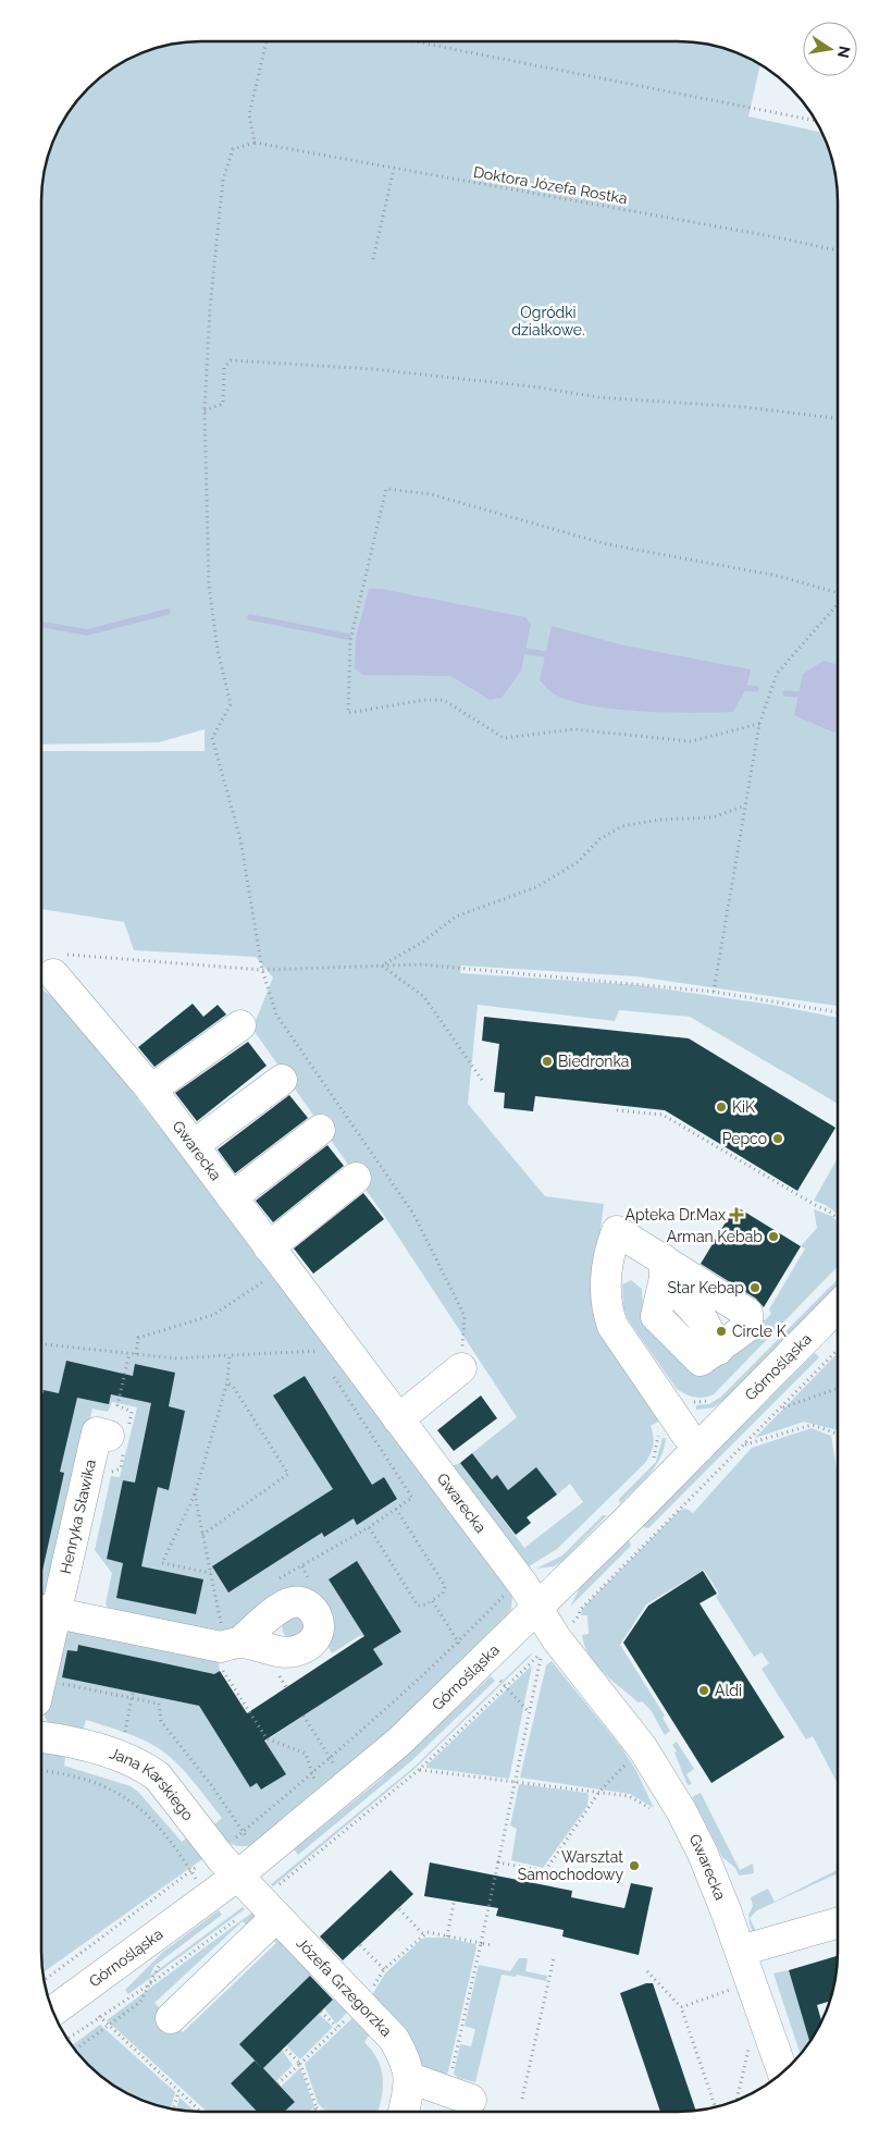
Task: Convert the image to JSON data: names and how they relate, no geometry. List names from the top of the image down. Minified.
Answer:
{"streets":{"street":["Gwarecka","Górnośląska","Henryka Sławika","Jana Karskiego","Józefa Grzegorzka"],"path":["Doktora Józefa Rostka"]},"crossings":[["Gwarecka","Górnośląska"],["Górnośląska","Jana Karskiego"],["Górnośląska","Józefa Grzegorzka"],["Jana Karskiego","Józefa Grzegorzka"]],"parks":["Ogródki działkowe."],"places":{"other":["Biedronka","KiK","Pepco","Arman Kebab","Star Kebap","Circle K","Aldi","Warsztat Samochodowy"],"health":["Apteka Dr.Max"]},"north":"right"}
